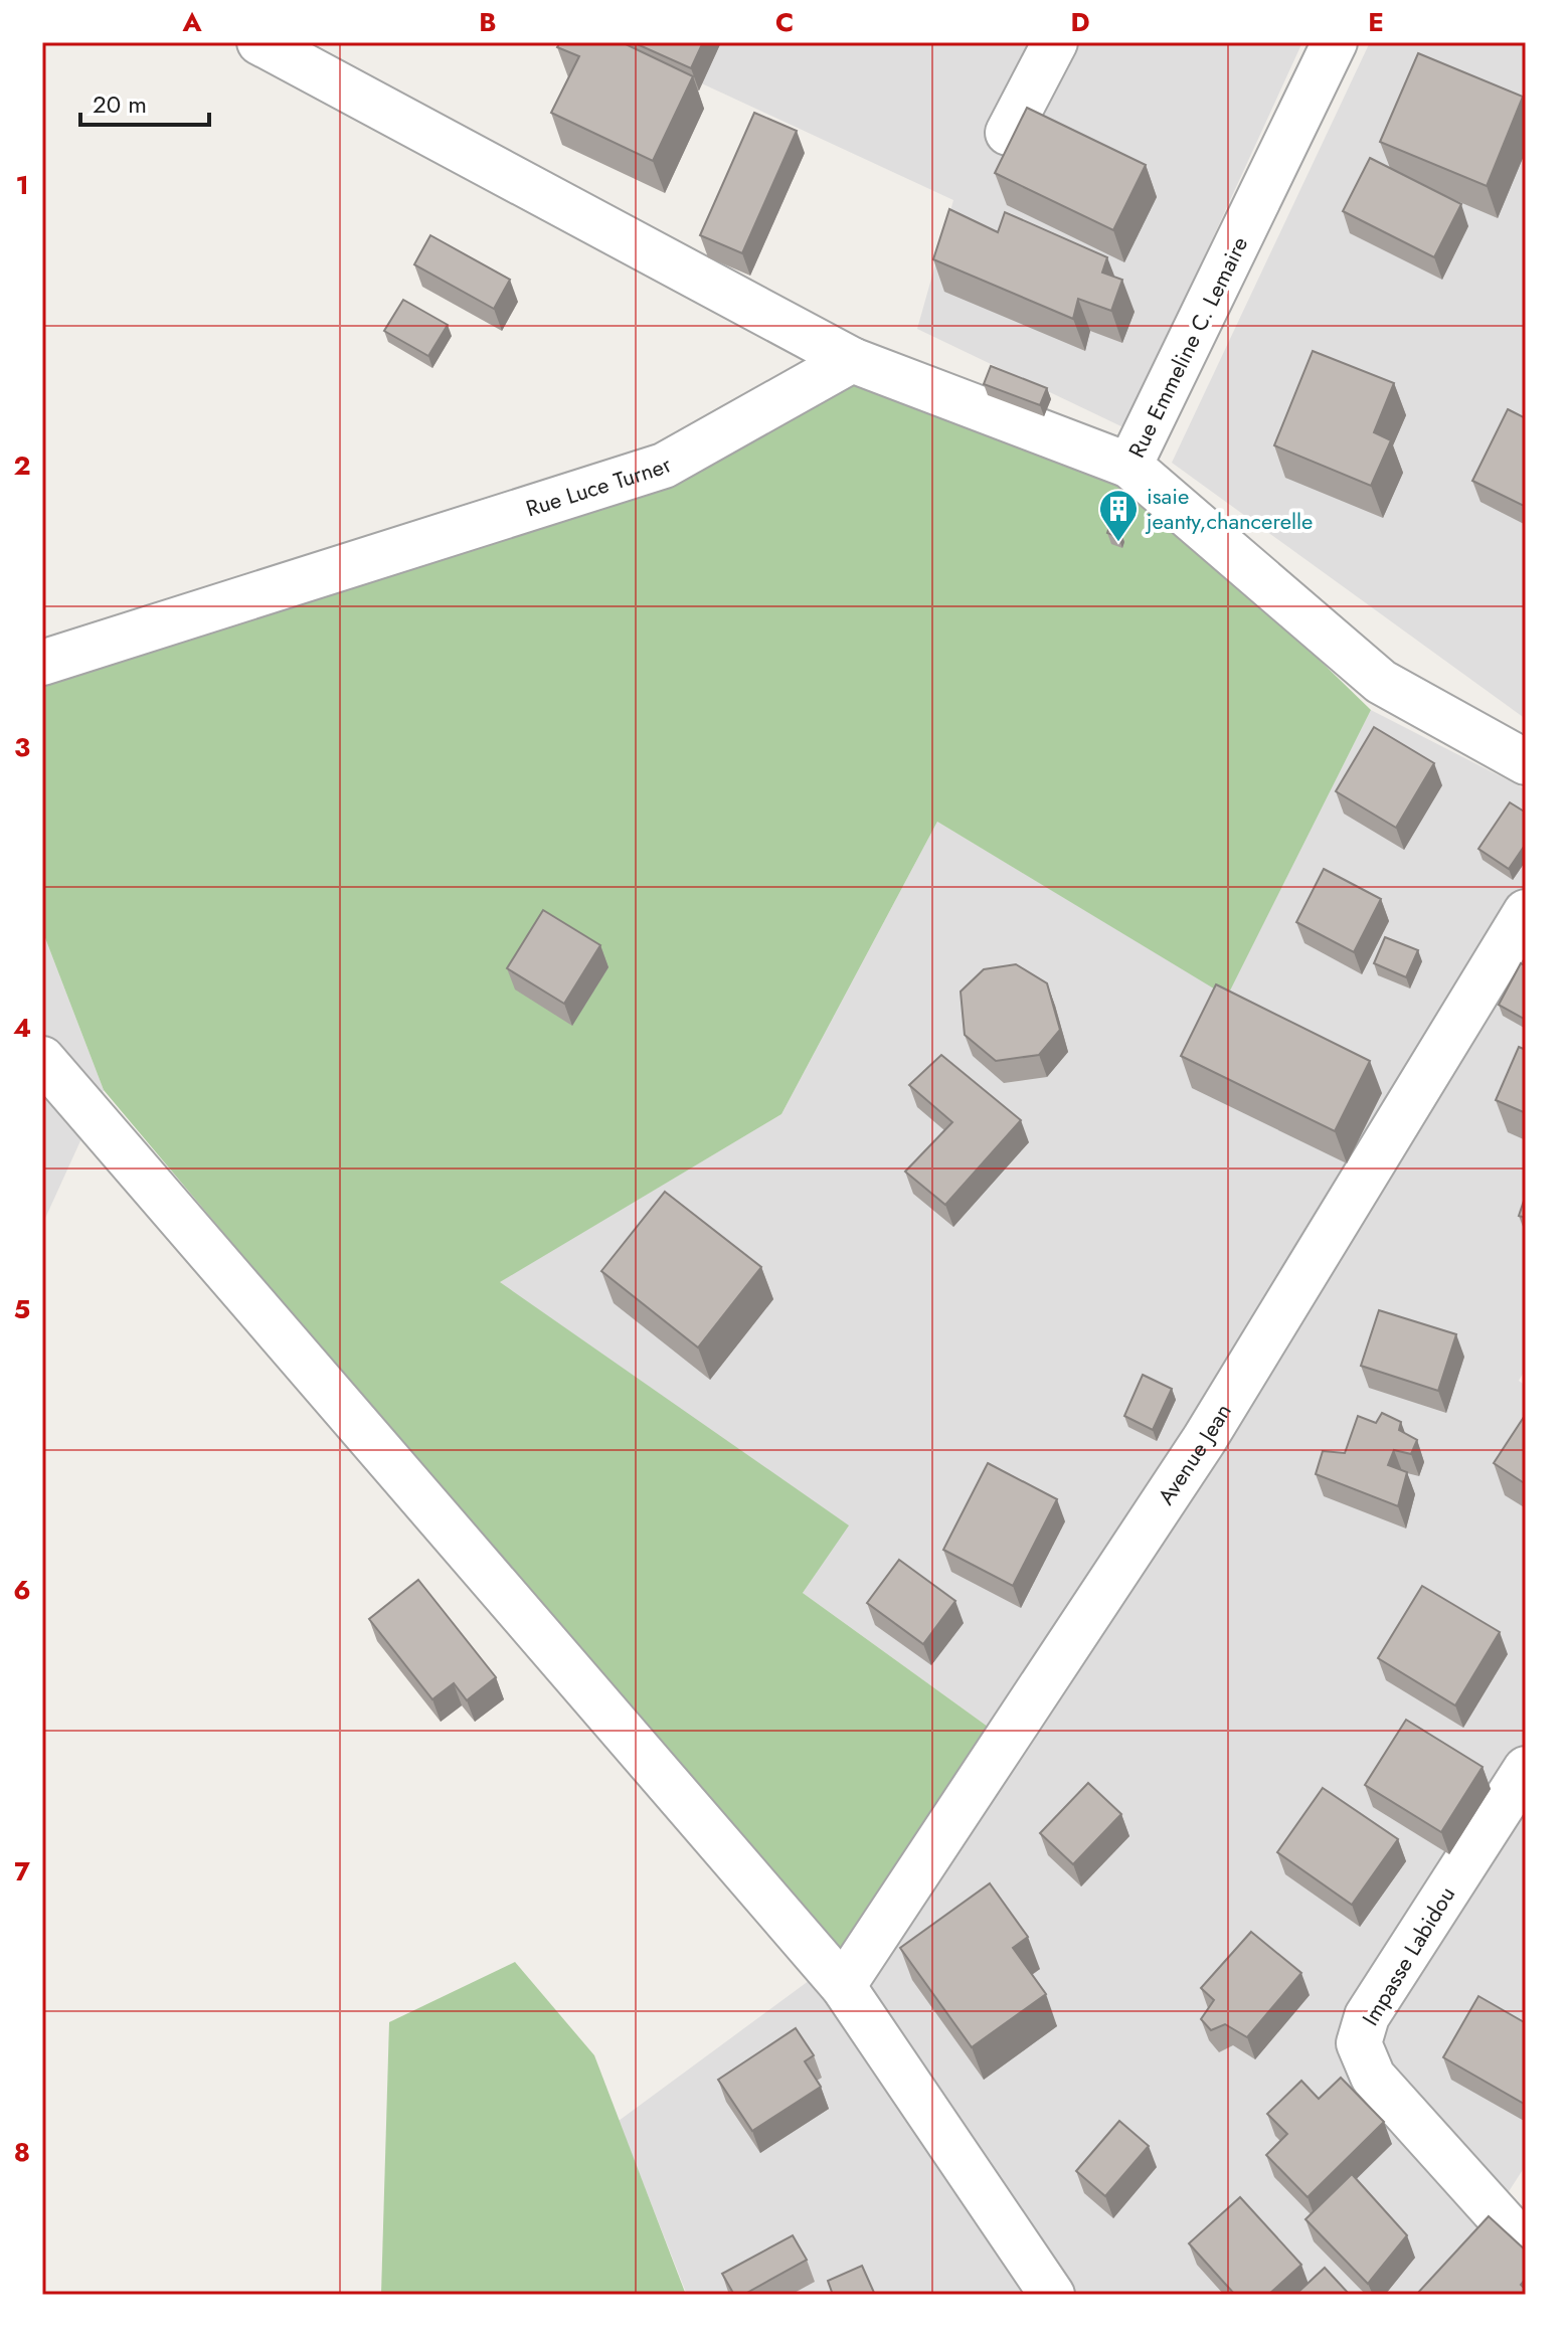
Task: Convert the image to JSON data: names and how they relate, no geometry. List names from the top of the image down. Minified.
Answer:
{"streets":{"street":["Rue Emmeline C. Lemaire","Rue Luce Turner","Avenue Jean","Impasse Labidou"]},"places":{"building":["isaie jeanty,chancerelle"]},"scale_bar":"20 m","grid":{"columns":["A","B","C","D","E"],"rows":["1","2","3","4","5","6","7","8"]}}
